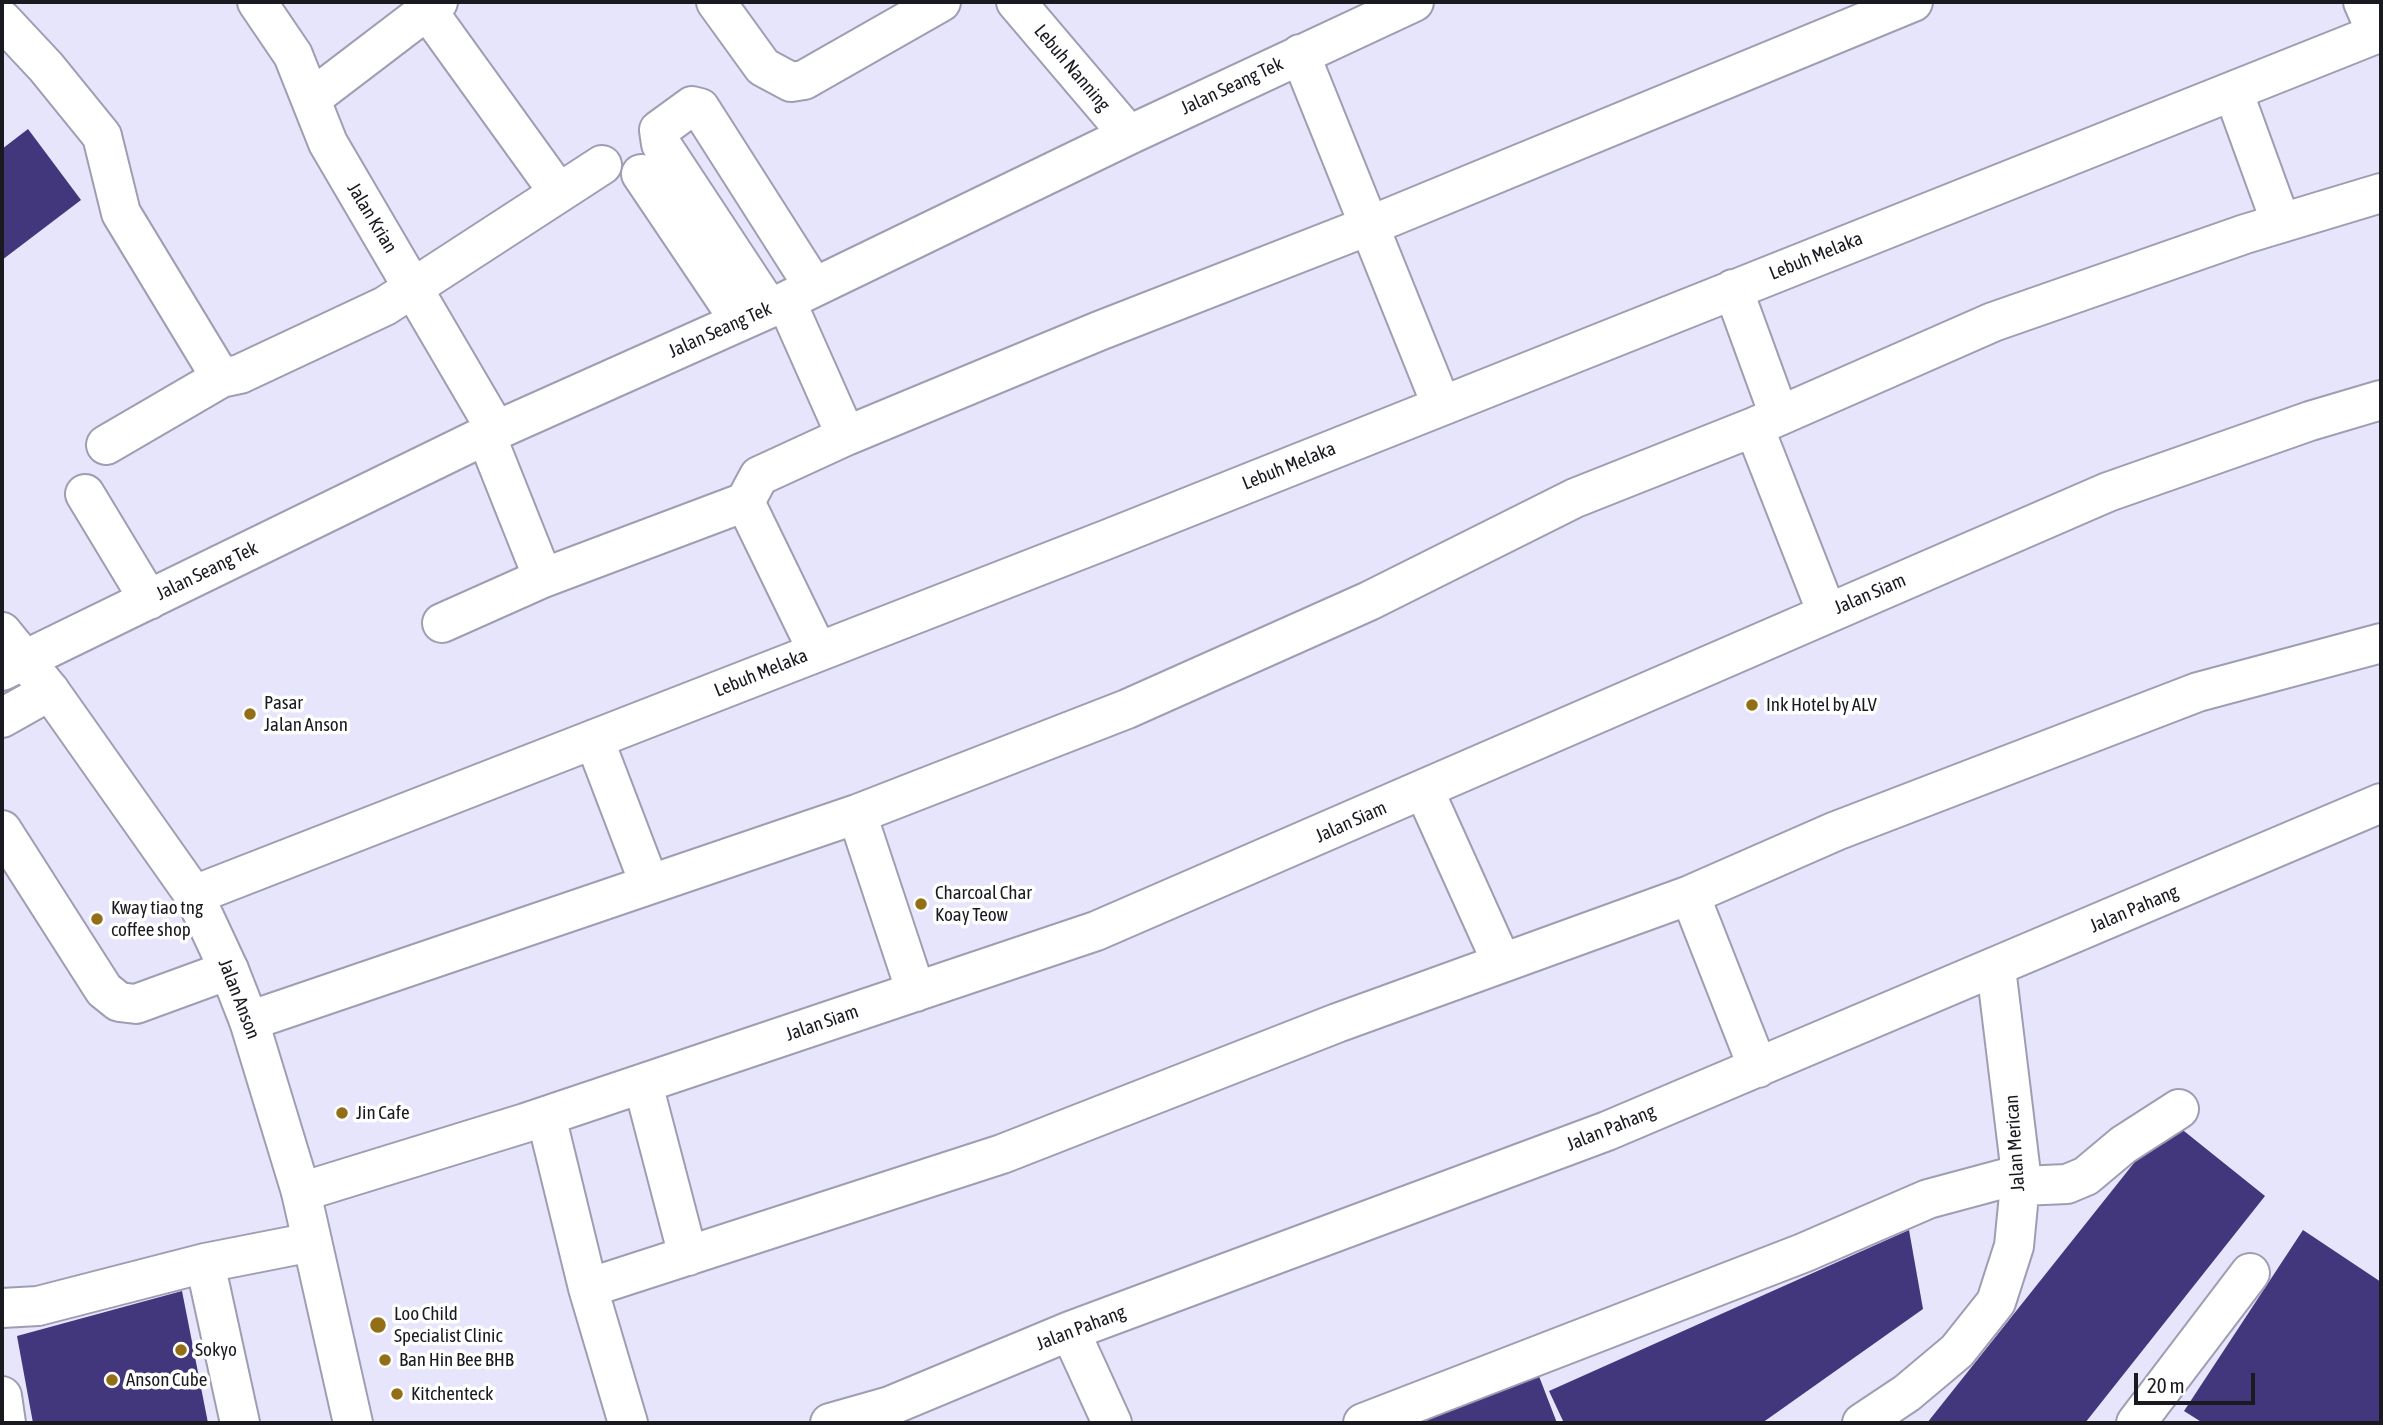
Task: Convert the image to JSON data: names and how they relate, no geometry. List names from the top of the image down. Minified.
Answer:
{"streets":{"street":["Lebuh Nanning","Jalan Seang Tek","Jalan Krian","Lebuh Melaka","Jalan Siam","Jalan Pahang","Jalan Anson","Jalan Merican"]},"crossings":[["Lebuh Nanning","Jalan Seang Tek"],["Jalan Seang Tek","Jalan Krian"],["Jalan Seang Tek","Jalan Anson"],["Lebuh Melaka","Jalan Anson"],["Jalan Siam","Jalan Anson"],["Jalan Pahang","Jalan Merican"]],"places":["Ink Hotel by ALV","Pasar Jalan Anson","Charcoal Char Koay Teow","Kway tiao tng coffee shop","Jin Cafe","Loo Child Specialist Clinic","Sokyo","Ban Hin Bee BHB","Anson Cube","Kitchenteck"],"scale_bar":"20 m"}
